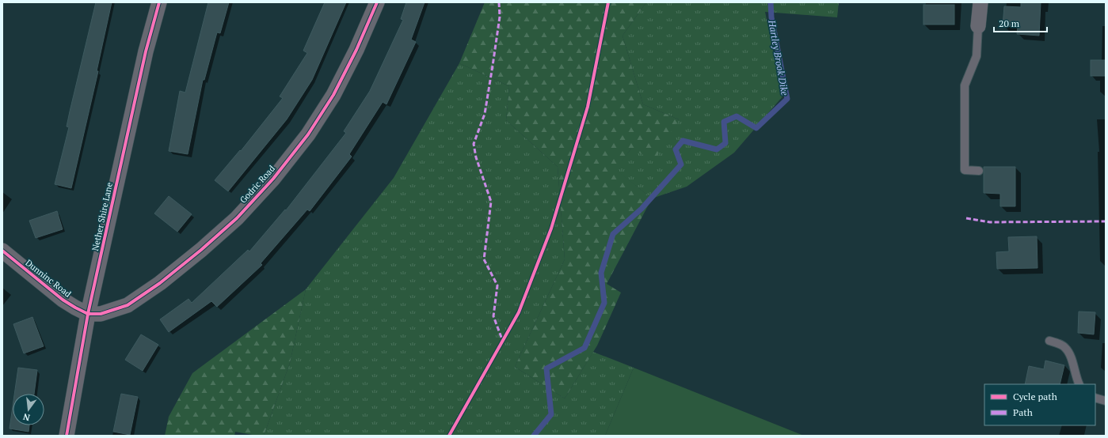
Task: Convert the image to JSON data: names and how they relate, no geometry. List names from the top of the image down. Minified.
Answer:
{"streets":{"street":["Godric Road","Nether Shire Lane","Dunninc Road"]},"crossings":[["Godric Road","Nether Shire Lane"],["Godric Road","Dunninc Road"],["Nether Shire Lane","Dunninc Road"]],"water":["Hartley Brook Dike"],"legend":["Cycle path","Path"],"scale_bar":"20 m","north":"bottom"}
